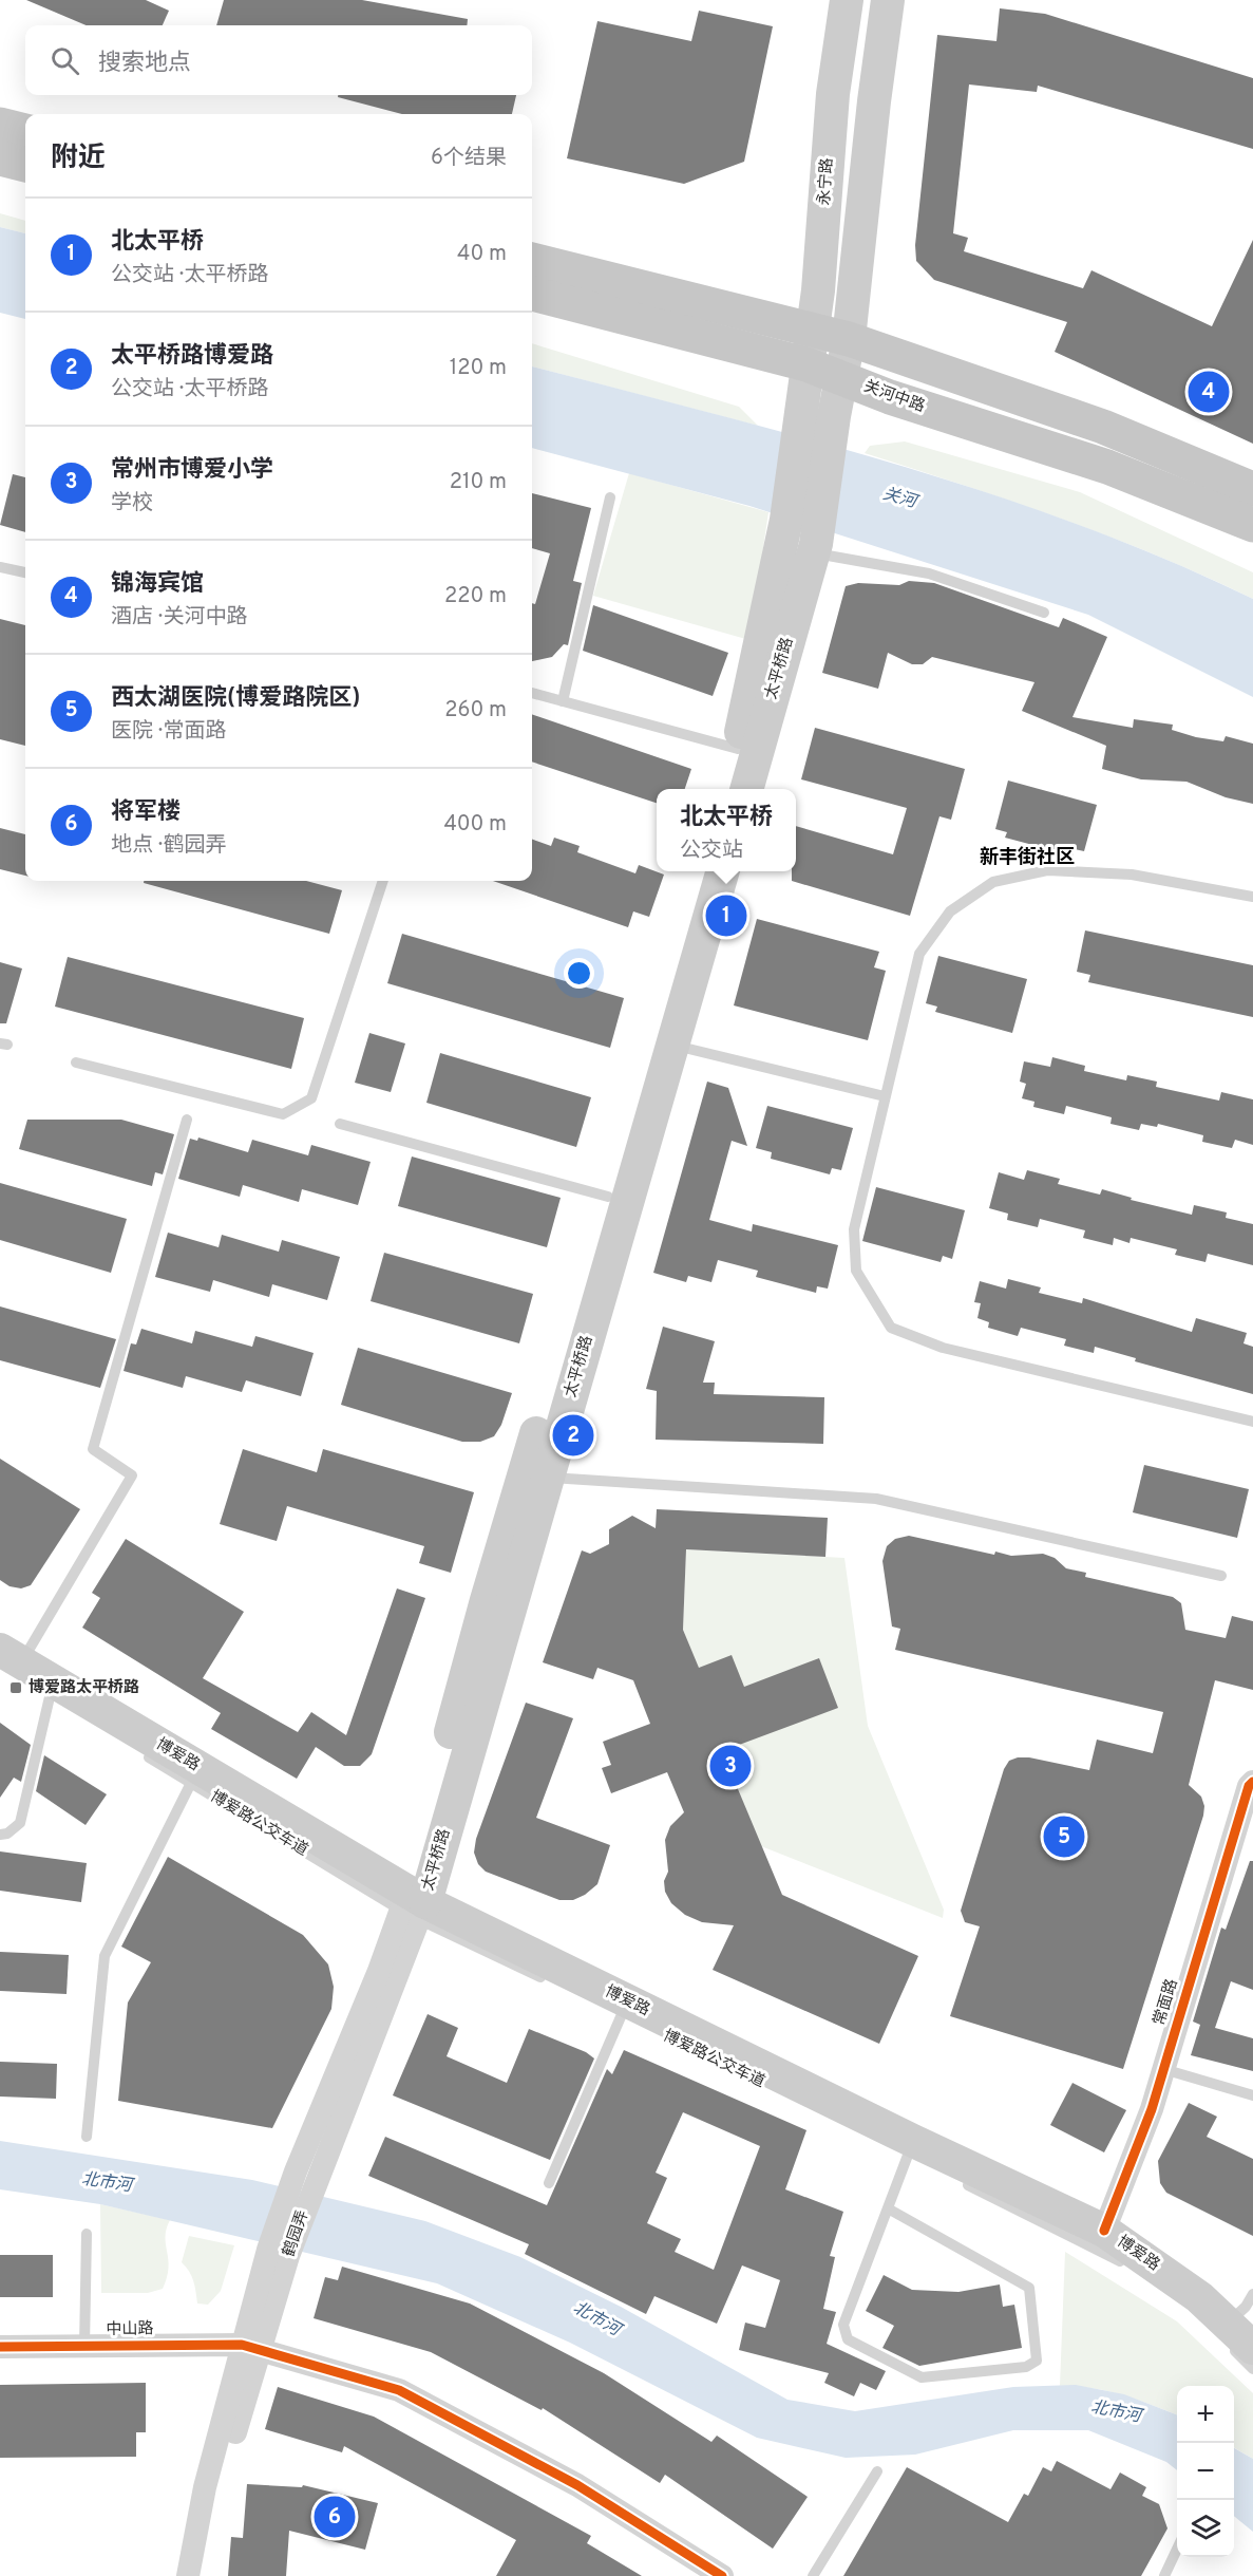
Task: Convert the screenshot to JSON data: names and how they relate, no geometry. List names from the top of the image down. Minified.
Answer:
{"streets":{"main road":["永宁路","关河中路","太平桥路","博爱路"],"street":["常面路","鹤园弄","中山路"]},"crossings":[["永宁路","关河中路"],["关河中路","太平桥路"],["太平桥路","博爱路"],["太平桥路","鹤园弄"],["博爱路","常面路"],["博爱路","鹤园弄"],["鹤园弄","中山路"]],"districts":["新丰街社区"],"water":["关河","北市河"],"places":{"transit":["博爱路太平桥路"]},"page":{"search":"搜索地点","heading":["附近","6个结果"],"list":[{"mark":"1","name":"北太平桥","note":"公交站 · 太平桥路","value":"40 m"},{"mark":"2","name":"太平桥路博爱路","note":"公交站 · 太平桥路","value":"120 m"},{"mark":"3","name":"常州市博爱小学","note":"学校","value":"210 m"},{"mark":"4","name":"锦海宾馆","note":"酒店 · 关河中路","value":"220 m"},{"mark":"5","name":"西太湖医院(博爱路院区)","note":"医院 · 常面路","value":"260 m"},{"mark":"6","name":"将军楼","note":"地点 · 鹤园弄","value":"400 m"}],"pins":["4","1","2","3","5","6"],"popup":["北太平桥","公交站"],"map_buttons":["+","−"]}}
